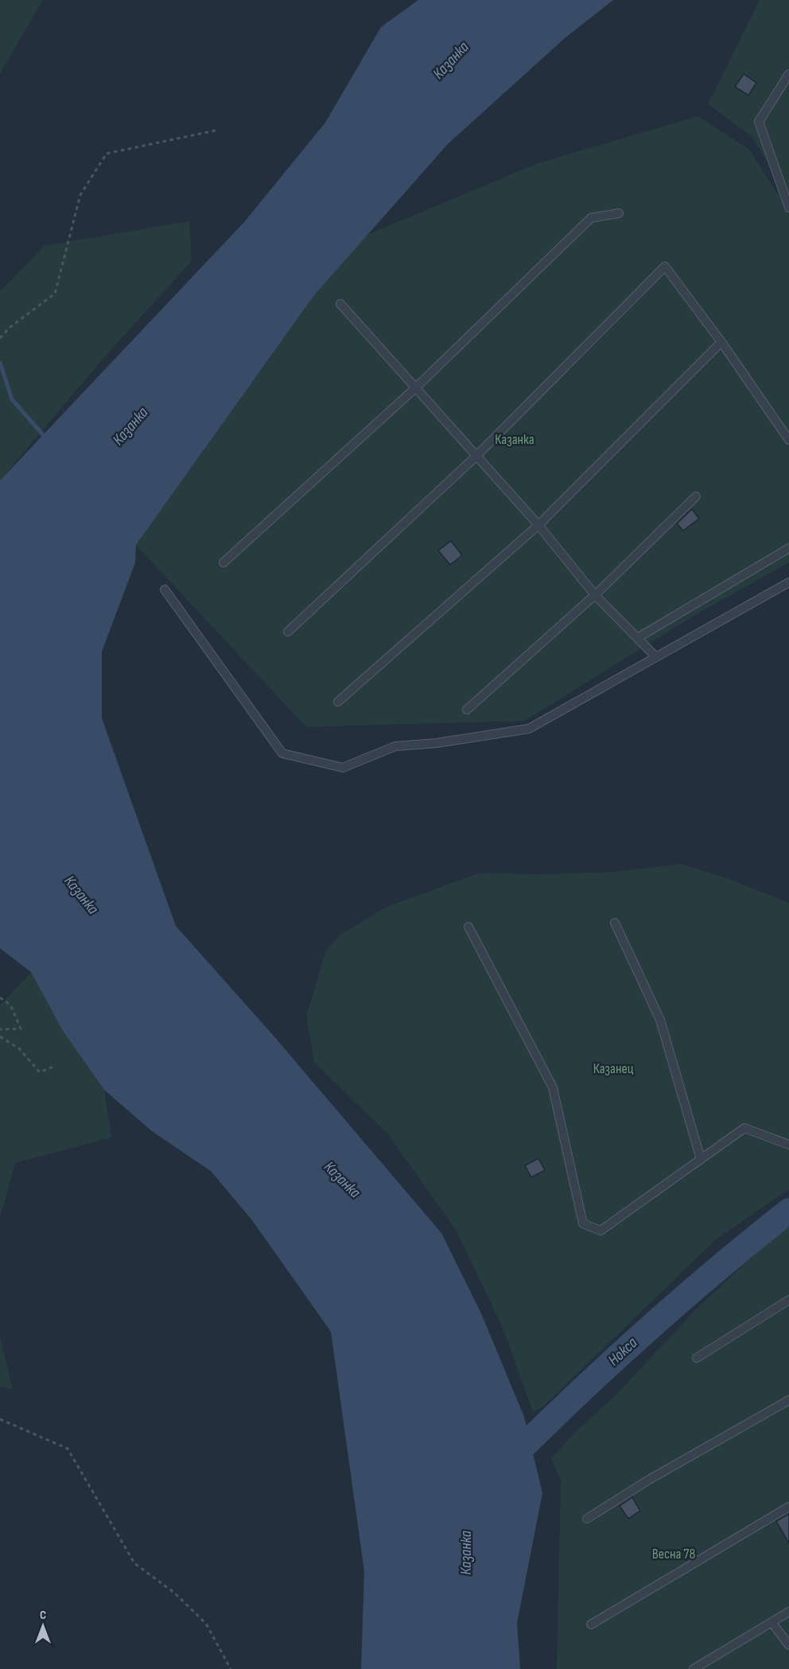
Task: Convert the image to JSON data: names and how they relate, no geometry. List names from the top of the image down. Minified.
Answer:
{"water":["Казанка","Нокса"],"parks":["Казанка","Казанец","Весна 78"],"north":"top"}
